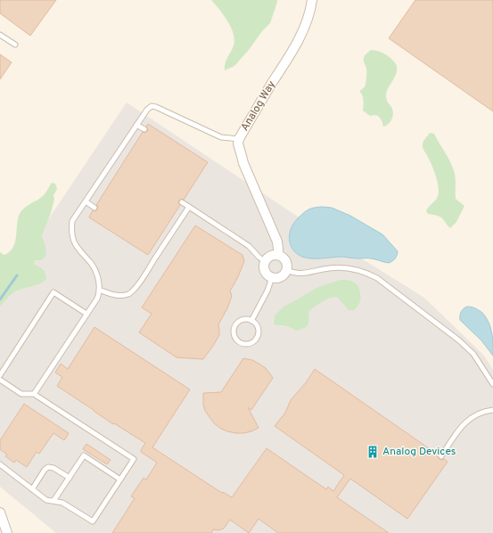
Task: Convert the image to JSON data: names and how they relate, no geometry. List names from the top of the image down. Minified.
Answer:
{"streets":{"street":["Analog Way"]},"places":{"building":["Analog Devices"]}}
